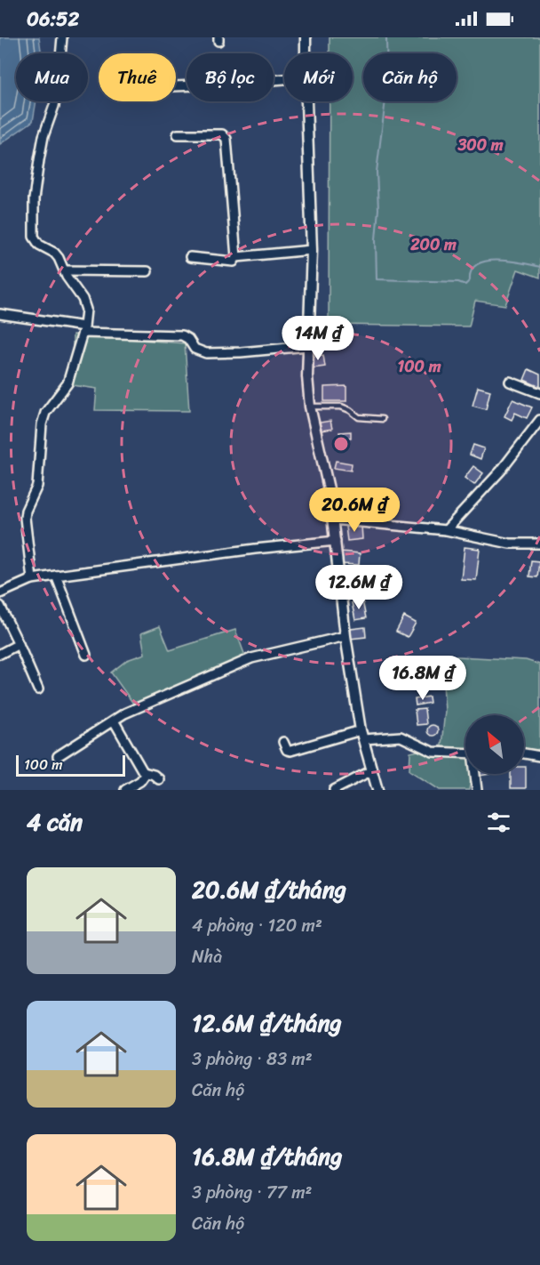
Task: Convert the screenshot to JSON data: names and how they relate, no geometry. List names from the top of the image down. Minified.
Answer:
{"scale_bar":"100 m","north":"top left","page":{"status":"06:52","chip":["Mua","Thuê","Bộ lọc","Mới","Căn hộ"],"price":["14M ₫","20.6M ₫","12.6M ₫","16.8M ₫"],"scale":"100 m","heading":"4 căn","list":[{"name":"20.6M ₫/tháng","note":"4 phòng · 120 m² · Nhà"},{"name":"12.6M ₫/tháng","note":"3 phòng · 83 m² · Căn hộ"},{"name":"16.8M ₫/tháng","note":"3 phòng · 77 m² · Căn hộ"}]},"rings":["300 m","200 m","100 m"]}
